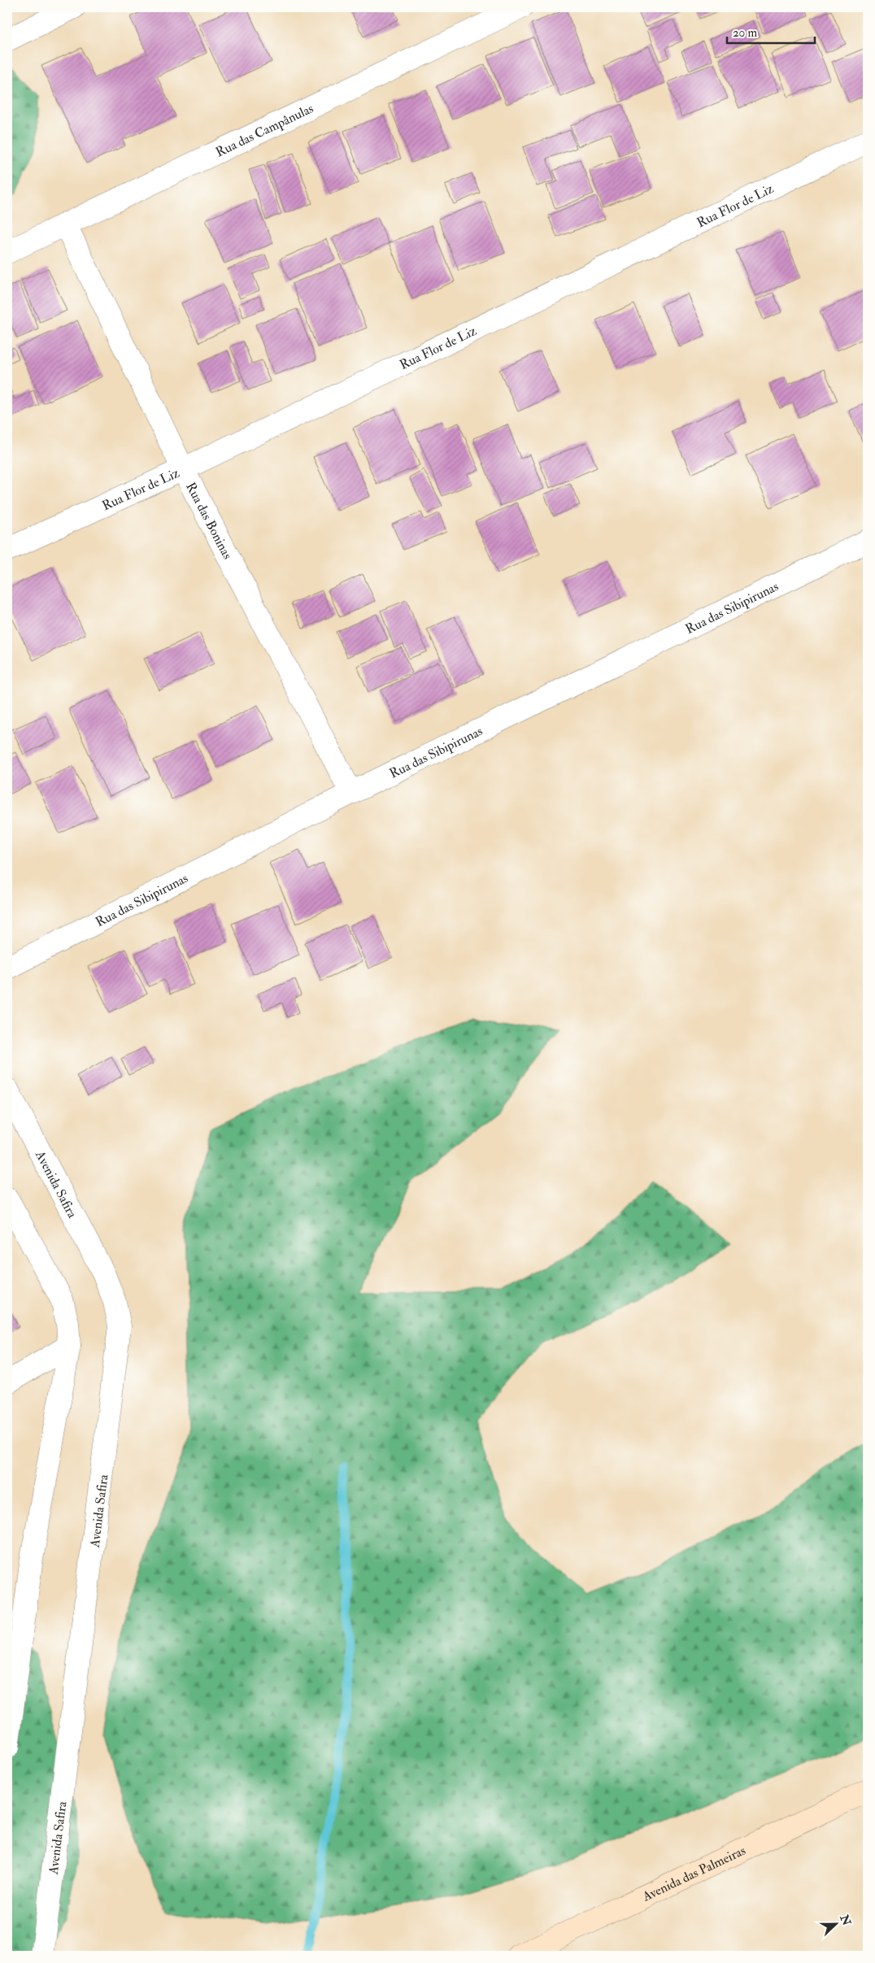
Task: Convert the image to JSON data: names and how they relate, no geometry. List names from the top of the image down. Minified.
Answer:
{"streets":{"street":["Rua das Campânulas","Rua Flor de Liz","Rua das Boninas","Rua das Sibipirunas","Avenida Safira","Avenida das Palmeiras"]},"crossings":[["Rua das Campânulas","Rua das Boninas"],["Rua Flor de Liz","Rua das Boninas"],["Rua das Boninas","Rua das Sibipirunas"]],"scale_bar":"20 m","north":"right"}
